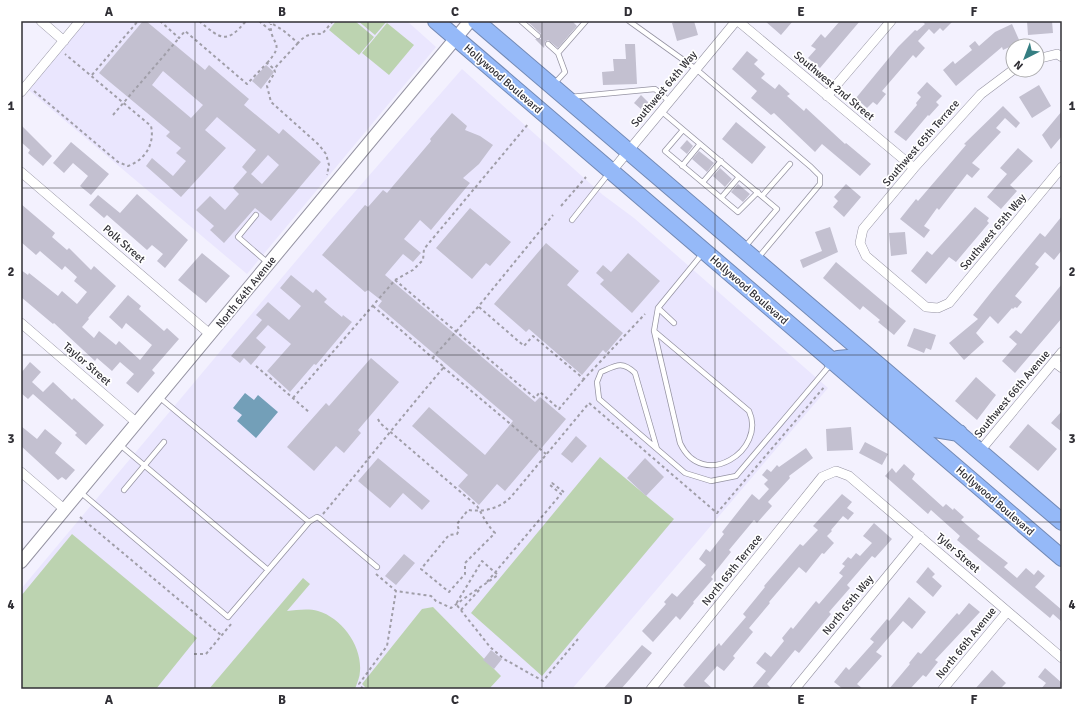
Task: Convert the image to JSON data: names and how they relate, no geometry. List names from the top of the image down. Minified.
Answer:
{"streets":{"highway":["Hollywood Boulevard"],"street":["Southwest 2nd Street","Southwest 64th Way","Southwest 65th Terrace","Southwest 65th Way","Polk Street","North 64th Avenue","Taylor Street","Southwest 66th Avenue","Tyler Street","North 65th Terrace","North 65th Way","North 66th Avenue"]},"crossings":[["Hollywood Boulevard","Southwest 64th Way"],["Hollywood Boulevard","North 64th Avenue"],["Southwest 2nd Street","Southwest 64th Way"],["Southwest 2nd Street","Southwest 65th Terrace"],["Southwest 65th Terrace","Southwest 65th Way"],["Polk Street","North 64th Avenue"],["North 64th Avenue","Taylor Street"],["Tyler Street","North 65th Terrace"],["Tyler Street","North 65th Way"],["Tyler Street","North 66th Avenue"]],"north":"bottom left","grid":{"columns":["A","B","C","D","E","F"],"rows":["1","2","3","4"]}}
